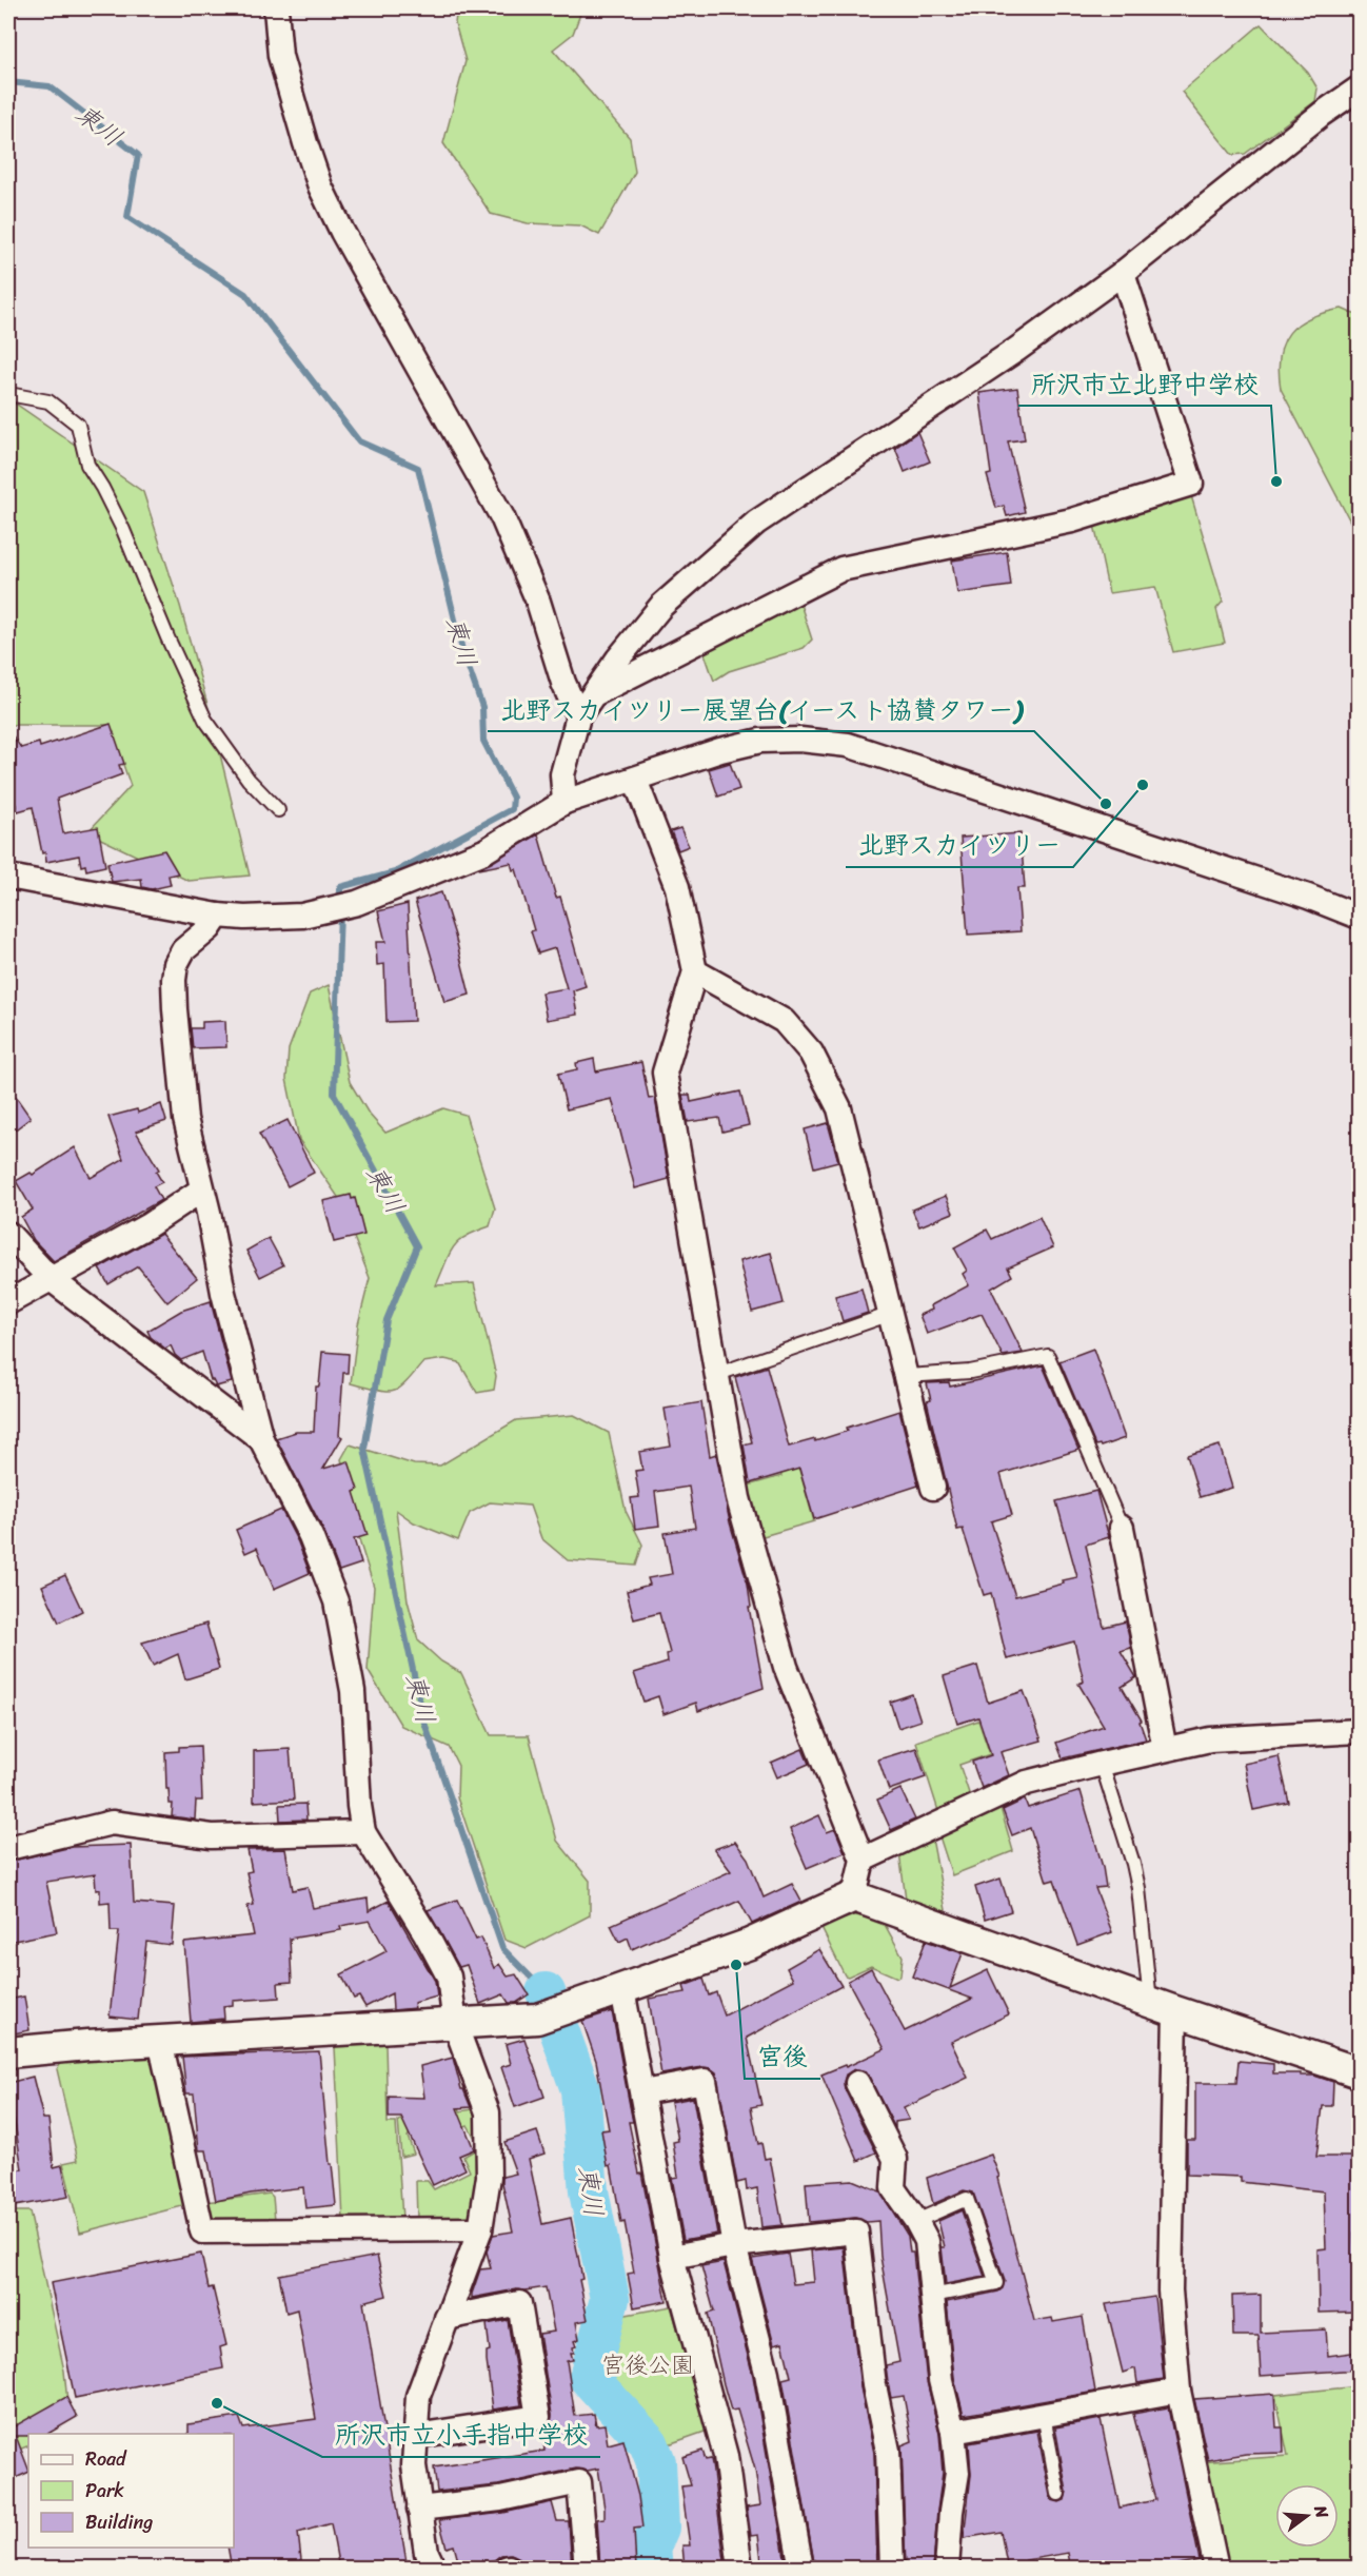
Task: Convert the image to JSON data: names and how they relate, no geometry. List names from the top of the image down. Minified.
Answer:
{"water":["東川"],"parks":["宮後公園"],"places":["所沢市立北野中学校","北野スカイツリー","北野スカイツリー展望台(イースト協賛タワー)","宮後","所沢市立小手指中学校"],"legend":["Road","Park","Building"],"north":"right"}
